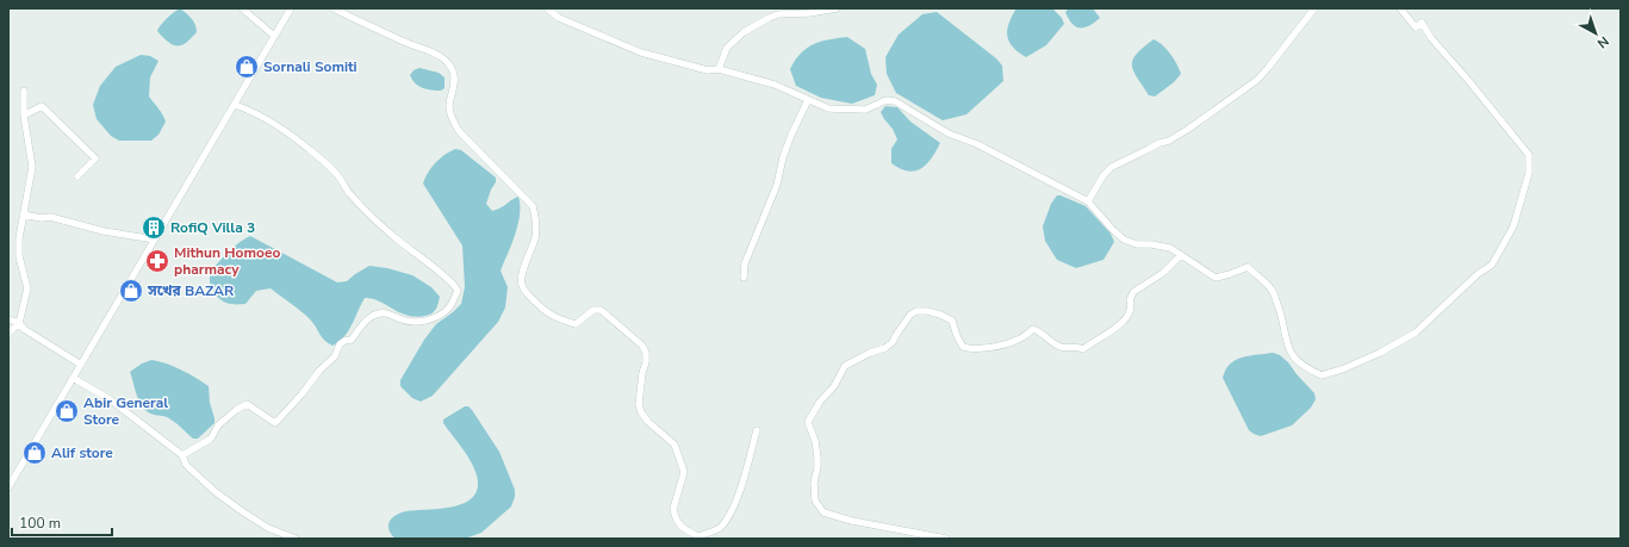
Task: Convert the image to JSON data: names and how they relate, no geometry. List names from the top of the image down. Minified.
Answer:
{"places":{"shop":["Sornali Somiti","সখের BAZAR","Abir General Store","Alif store"],"building":["RofiQ Villa 3"],"pharmacy":["Mithun Homoeo pharmacy"]},"scale_bar":"100 m","north":"bottom right"}
